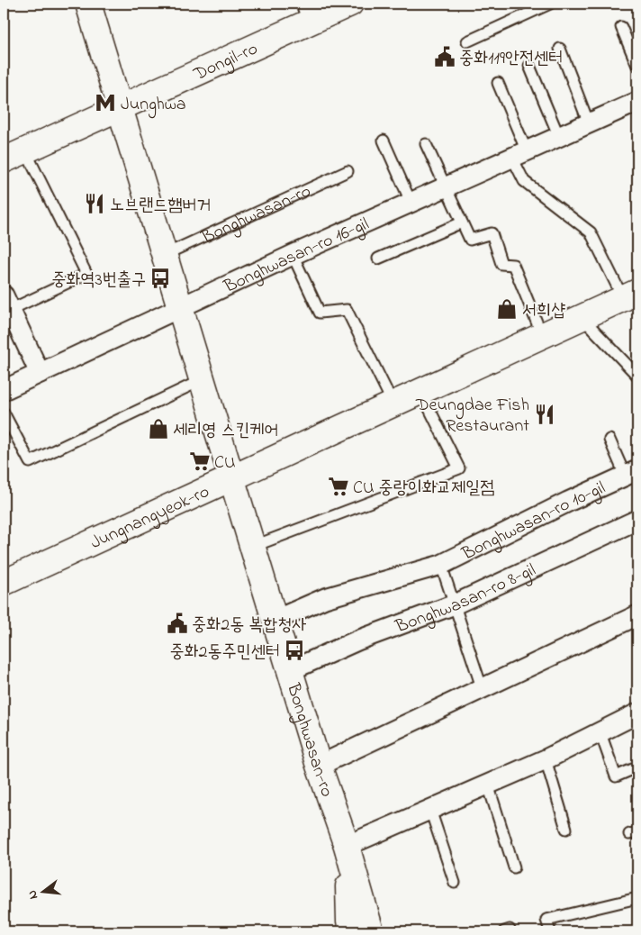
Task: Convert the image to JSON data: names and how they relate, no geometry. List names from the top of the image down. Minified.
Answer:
{"streets":{"main road":["Dongil-ro","Bonghwasan-ro","Jungnangyeok-ro"],"street":["Bonghwasan-ro 16-gil","Bonghwasan-ro 10-gil","Bonghwasan-ro 8-gil"]},"crossings":[["Dongil-ro","Bonghwasan-ro"],["Bonghwasan-ro","Bonghwasan-ro 16-gil"],["Bonghwasan-ro","Jungnangyeok-ro"],["Bonghwasan-ro","Bonghwasan-ro 10-gil"],["Bonghwasan-ro","Bonghwasan-ro 8-gil"],["Bonghwasan-ro 16-gil","Jungnangyeok-ro"],["Bonghwasan-ro 10-gil","Bonghwasan-ro 8-gil"]],"places":{"public building":["중화119안전센터","중화2동 복합청사"],"metro station":["Junghwa"],"restaurant":["노브랜드햄버거","Deungdae Fish Restaurant"],"bus stop":["중화역3번출구","중화2동주민센터"],"shop":["서희샵","세리영 스킨케어"],"supermarket":["CU","CU 중랑이화교제일점"]},"north":"left"}
